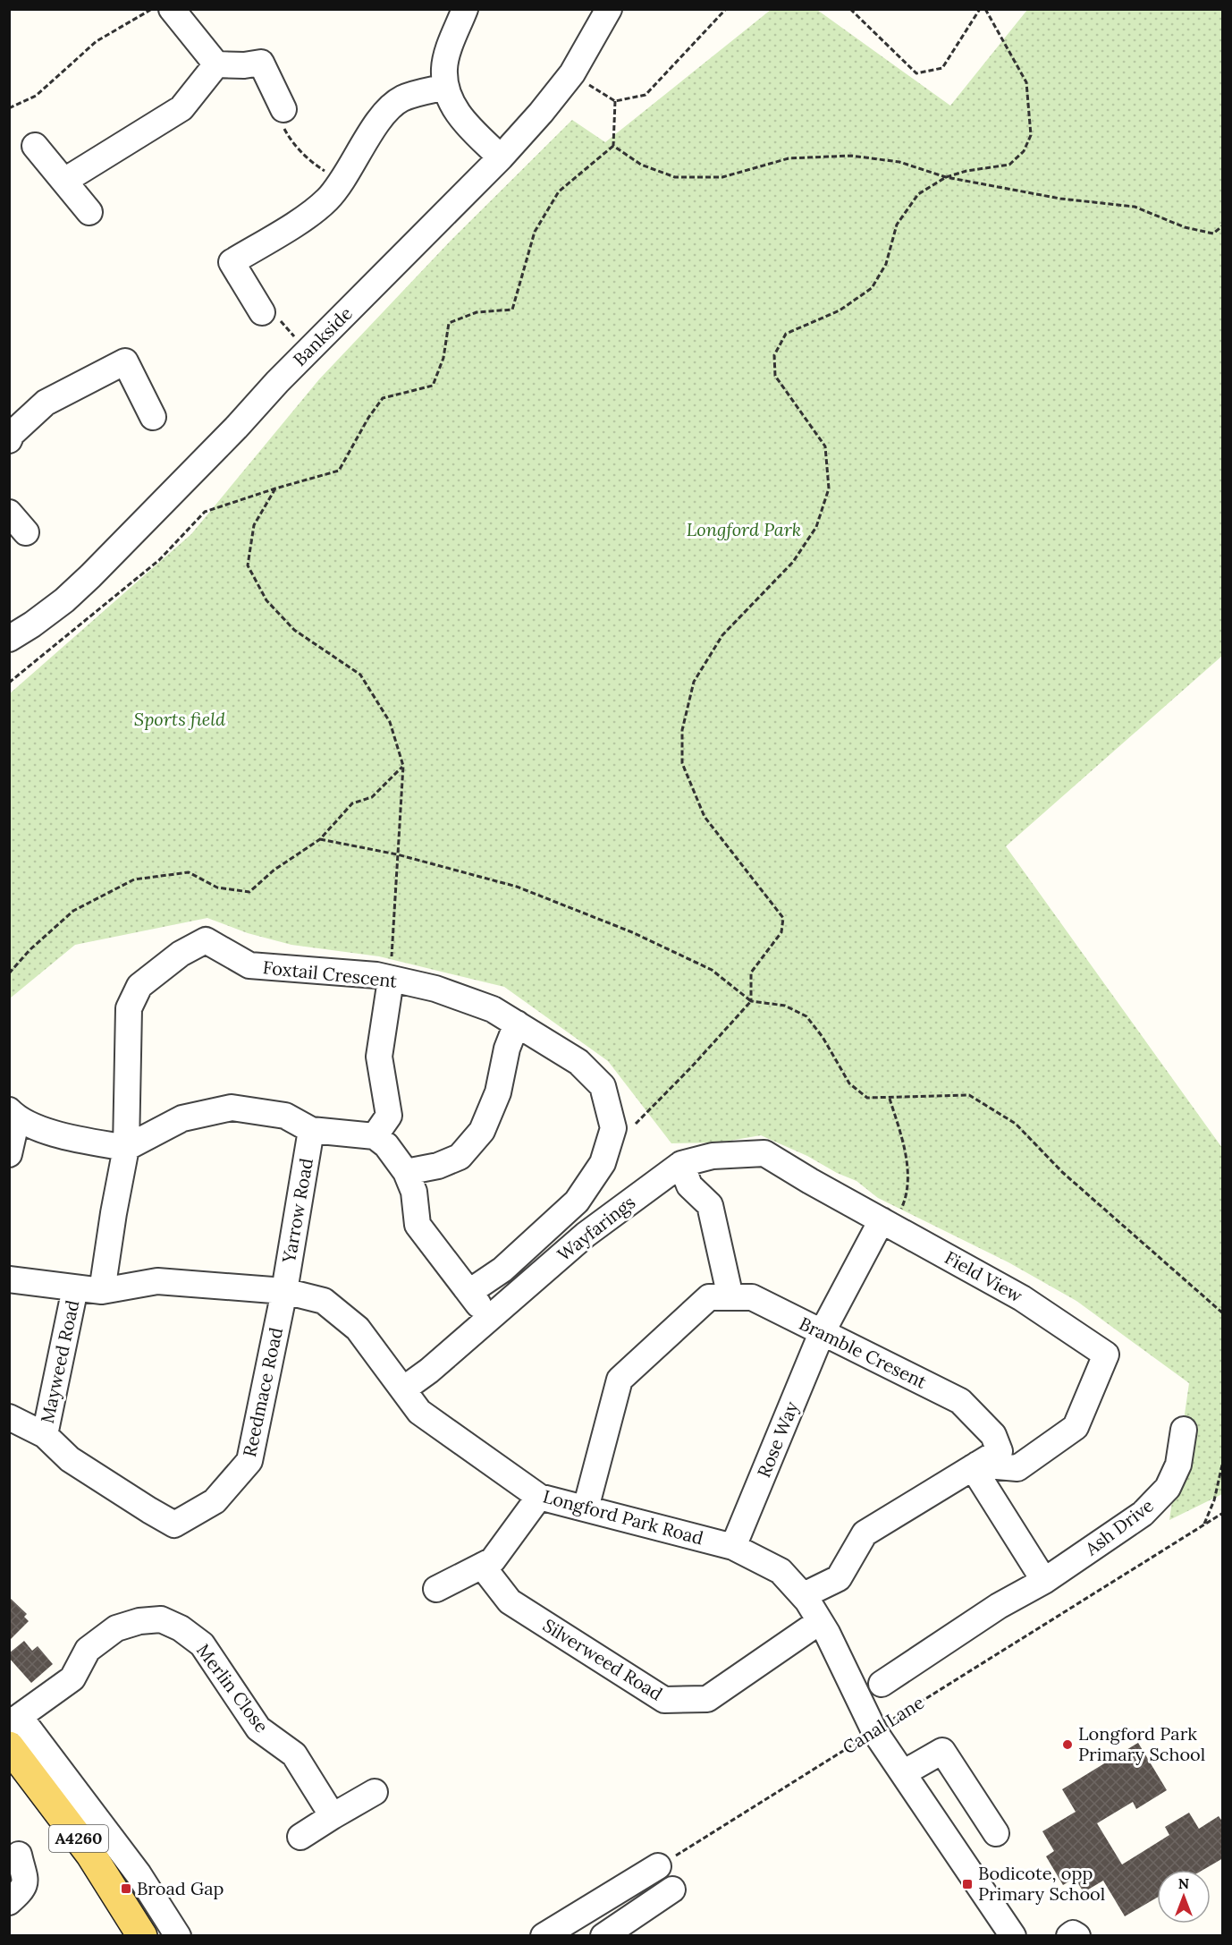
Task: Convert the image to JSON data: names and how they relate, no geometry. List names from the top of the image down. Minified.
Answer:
{"streets":{"main road":["A4260"],"street":["Bankside","Foxtail Crescent","Yarrow Road","Wayfarings","Field View","Bramble Cresent","Mayweed Road","Reedmace Road","Rose Way","Longford Park Road","Ash Drive","Silverweed Road","Merlin Close"],"path":["Canal Lane"]},"crossings":[["Yarrow Road","Reedmace Road"],["Yarrow Road","Longford Park Road"],["Wayfarings","Field View"],["Wayfarings","Longford Park Road"],["Field View","Bramble Cresent"],["Field View","Rose Way"],["Bramble Cresent","Rose Way"],["Bramble Cresent","Longford Park Road"],["Mayweed Road","Reedmace Road"],["Mayweed Road","Longford Park Road"],["Reedmace Road","Longford Park Road"],["Rose Way","Longford Park Road"],["Longford Park Road","Silverweed Road"],["Longford Park Road","Canal Lane"]],"parks":["Longford Park","Sports field"],"places":{"other":["Longford Park Primary School"],"transit":["Bodicote, opp Primary School","Broad Gap"]},"north":"top"}
